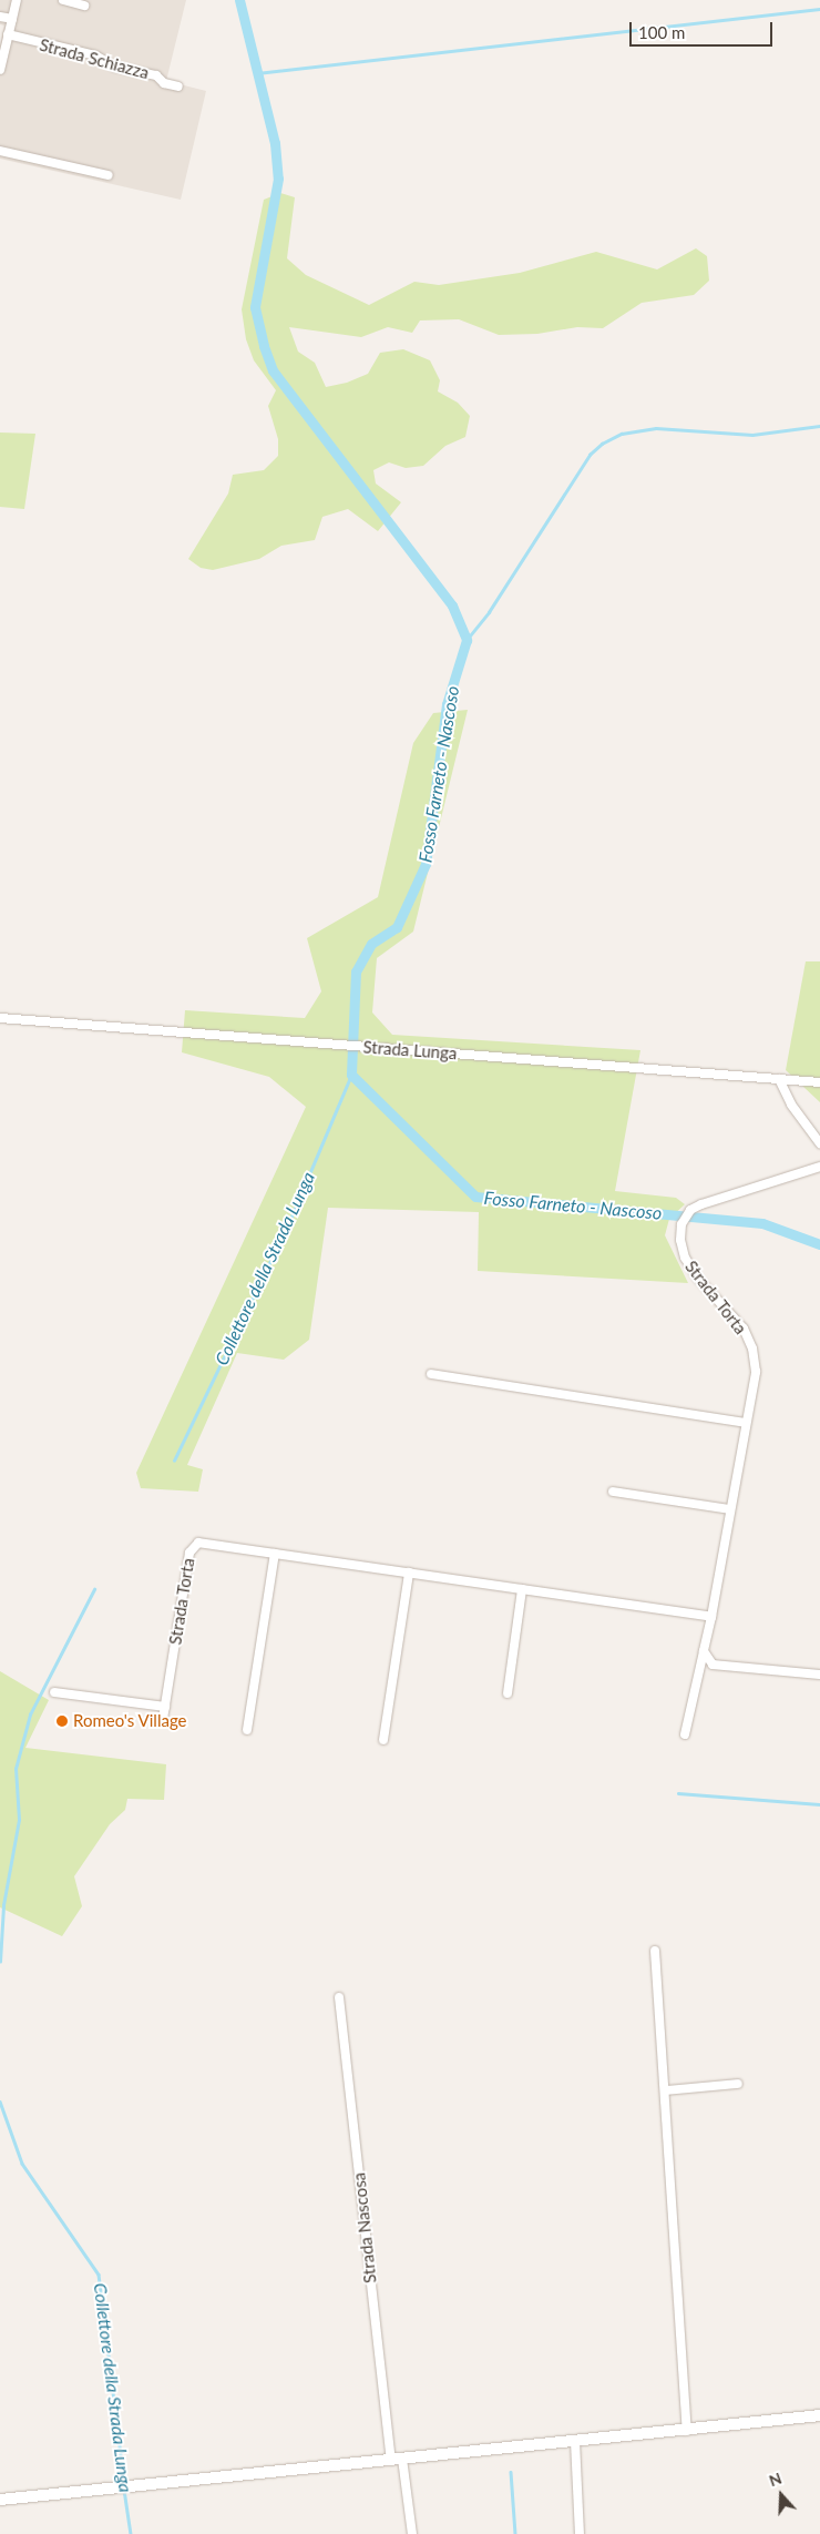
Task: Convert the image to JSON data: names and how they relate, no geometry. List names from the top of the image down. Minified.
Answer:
{"streets":{"street":["Strada Schiazza","Strada Lunga","Strada Torta","Strada Nascosa"]},"water":["Fosso Farneto - Nascoso","Collettore della Strada Lunga"],"places":["Romeo's Village"],"scale_bar":"100 m","north":"top"}
